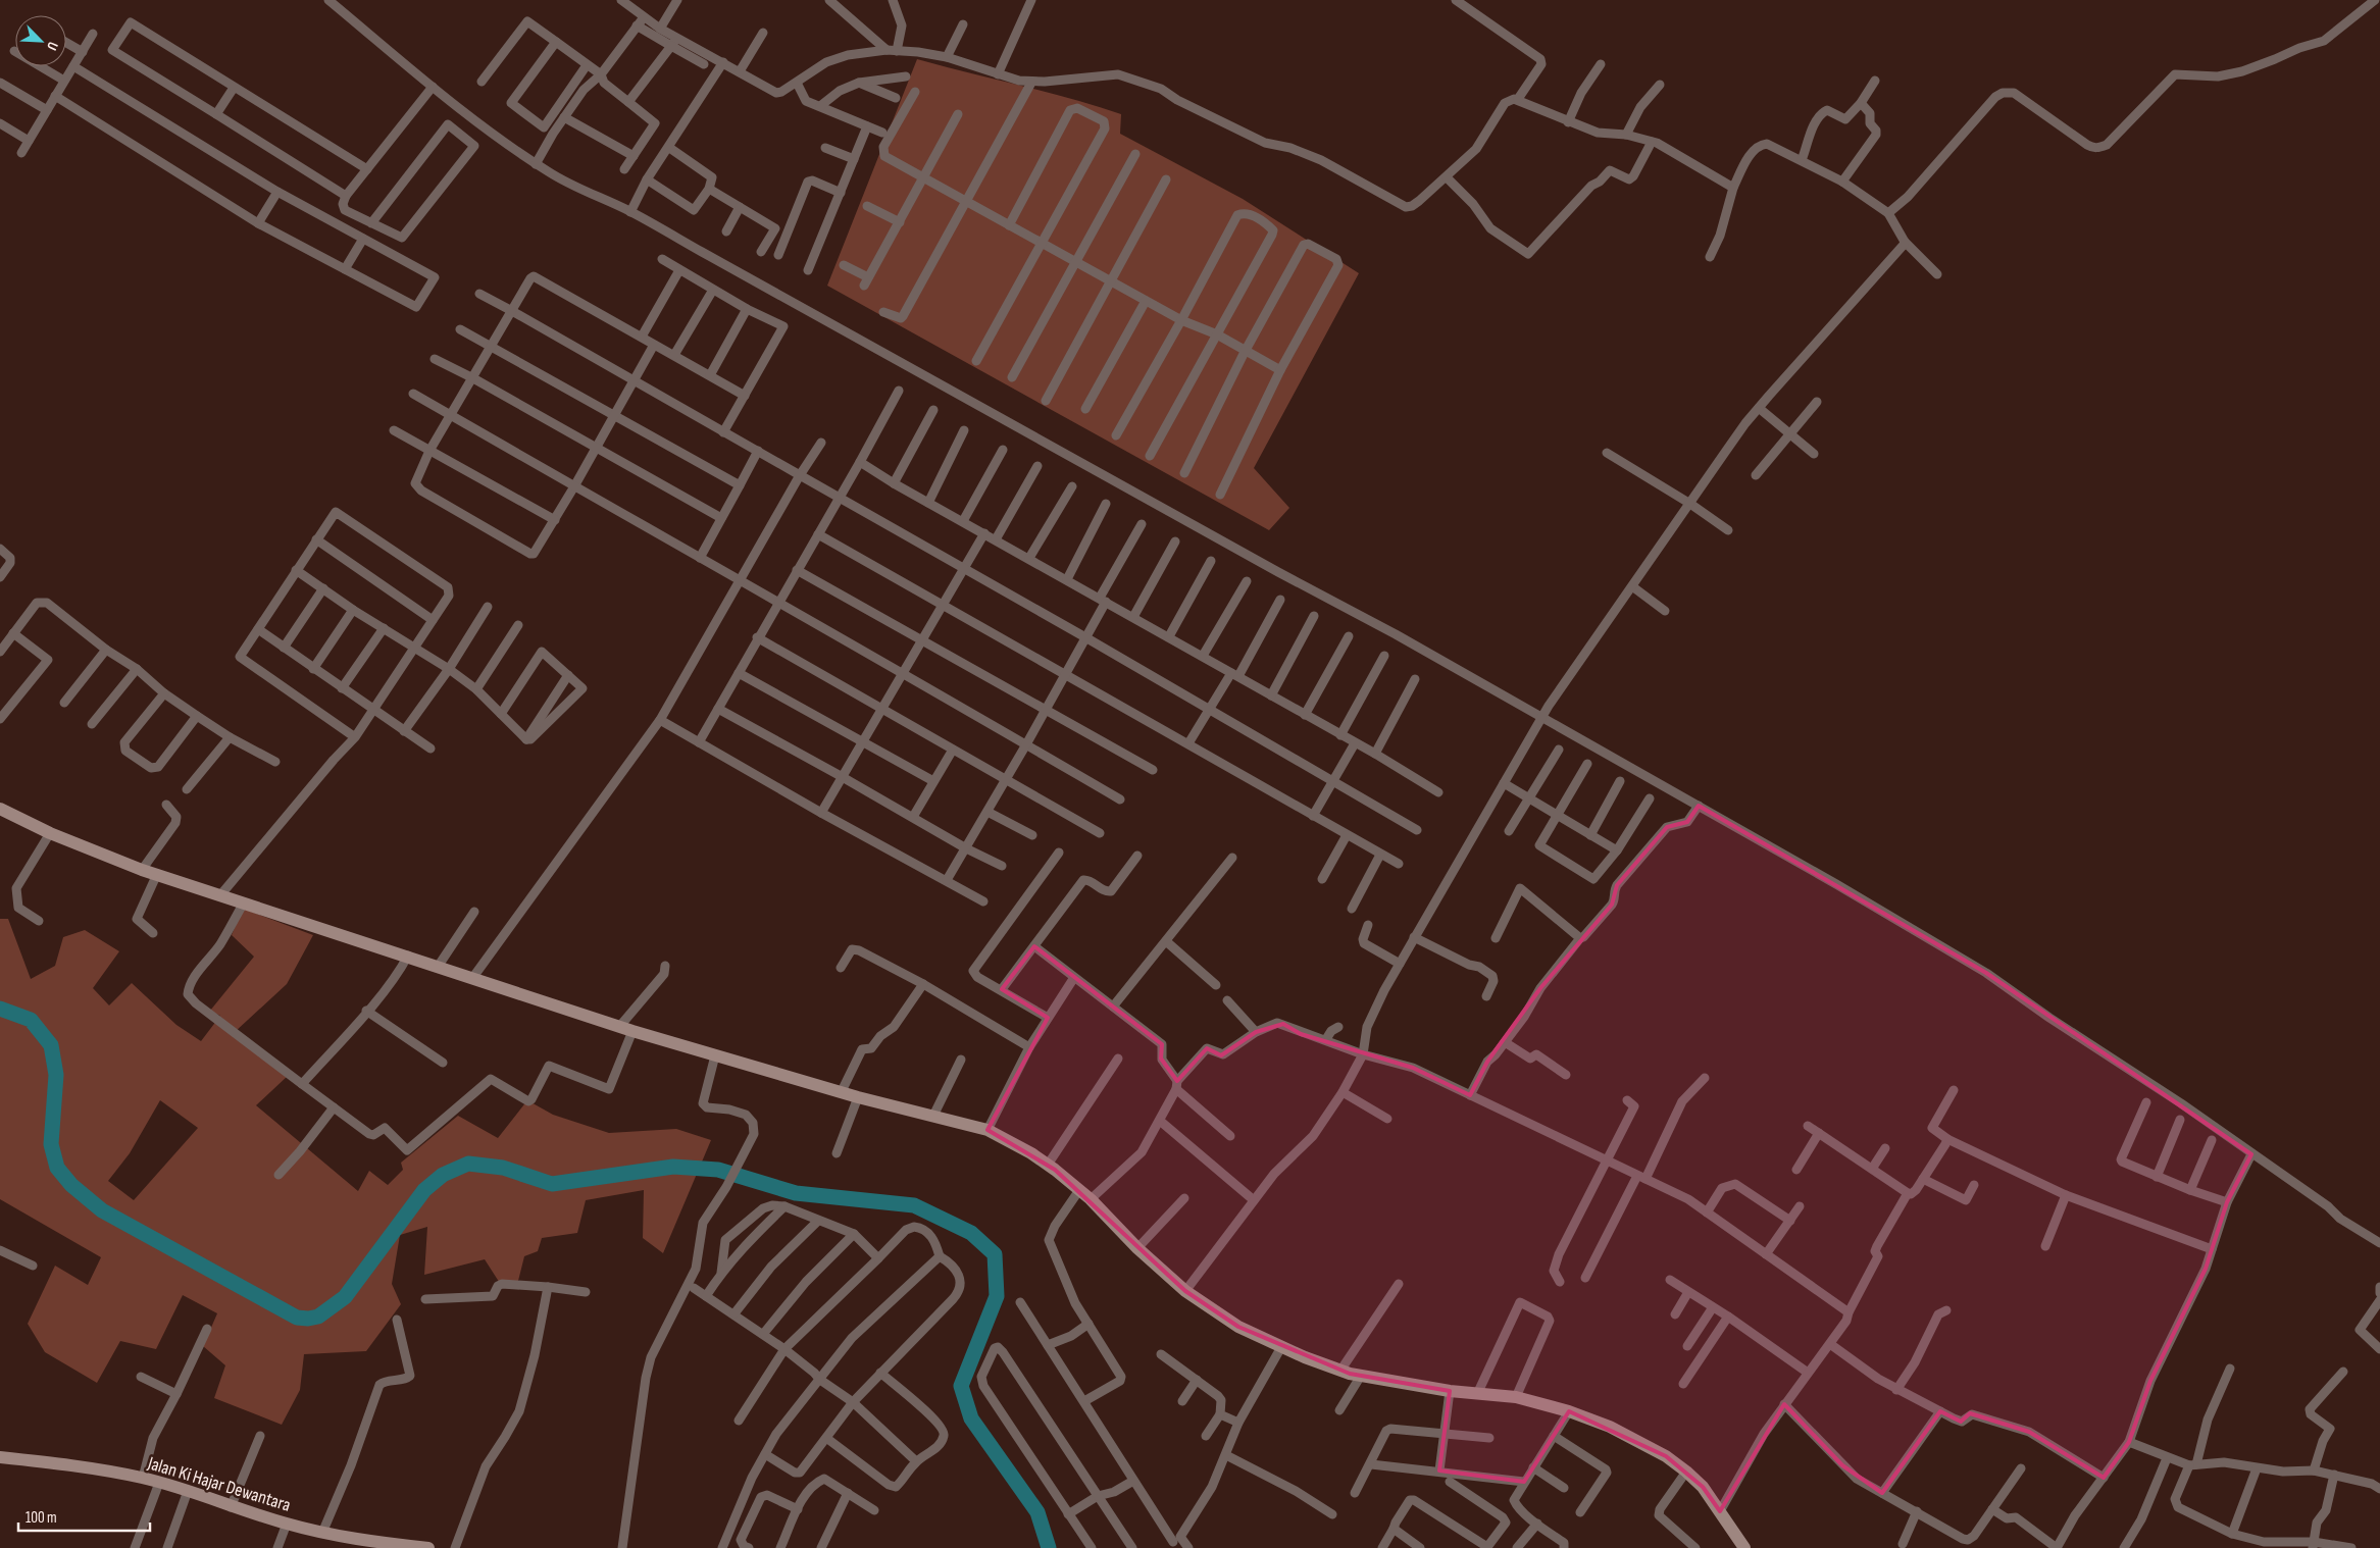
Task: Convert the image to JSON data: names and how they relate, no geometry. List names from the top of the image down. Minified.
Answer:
{"streets":{"street":["Jalan Ki Hajar Dewantara"]},"scale_bar":"100 m","north":"bottom right"}
